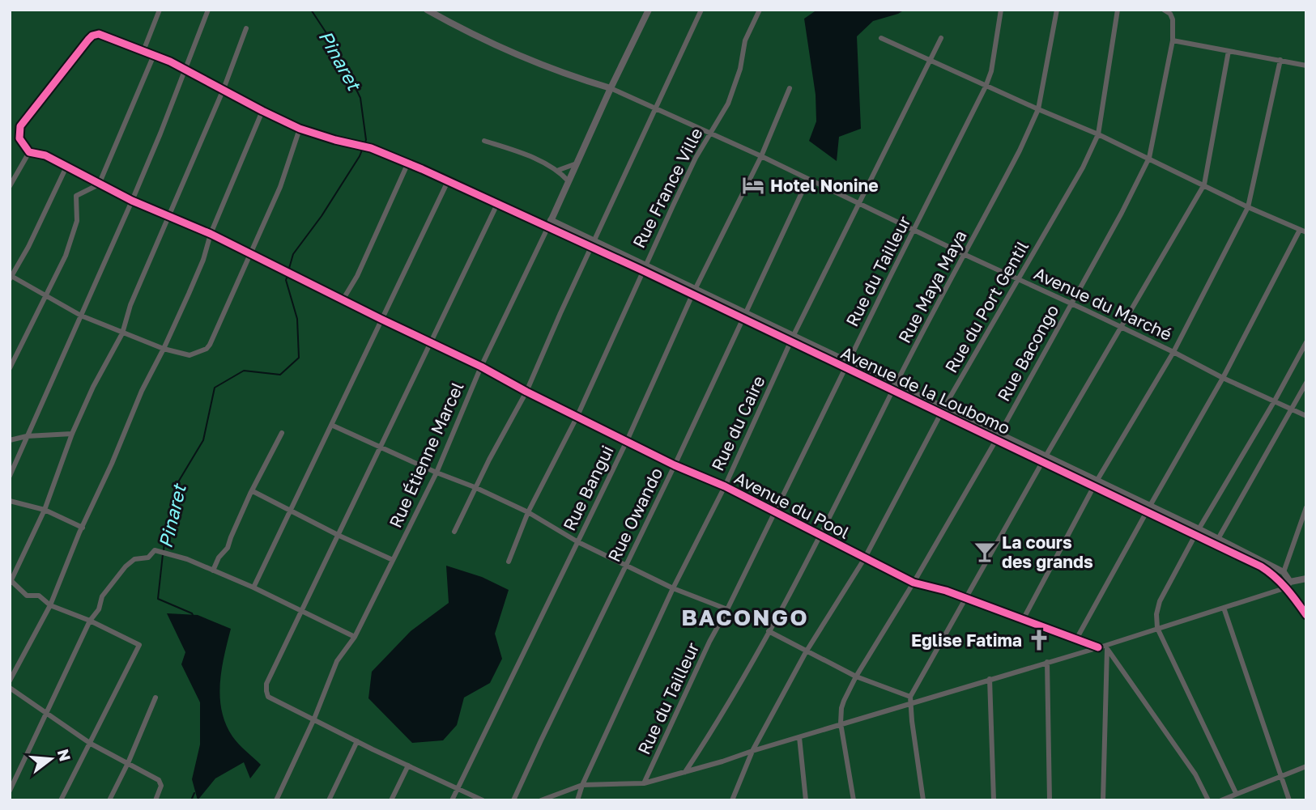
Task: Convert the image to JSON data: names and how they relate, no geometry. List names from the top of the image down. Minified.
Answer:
{"streets":{"street":["Rue France Ville","Rue du Tailleur","Rue Maya Maya","Avenue du Marché","Rue du Port Gentil","Rue Bacongo","Avenue de la Loubomo","Rue du Caire","Rue Étienne Marcel","Rue Bangui","Avenue du Pool","Rue Owando"]},"crossings":[["Rue France Ville","Avenue du Marché"],["Rue France Ville","Avenue de la Loubomo"],["Rue France Ville","Avenue du Pool"],["Rue du Tailleur","Avenue du Marché"],["Rue du Tailleur","Avenue de la Loubomo"],["Rue du Tailleur","Avenue du Pool"],["Rue Maya Maya","Avenue du Marché"],["Rue Maya Maya","Avenue de la Loubomo"],["Rue Maya Maya","Avenue du Pool"],["Avenue du Marché","Rue du Port Gentil"],["Avenue du Marché","Rue Bacongo"],["Avenue du Marché","Rue du Caire"],["Avenue du Marché","Rue Étienne Marcel"],["Avenue du Marché","Rue Bangui"],["Avenue du Marché","Rue Owando"],["Rue du Port Gentil","Avenue de la Loubomo"],["Rue du Port Gentil","Avenue du Pool"],["Rue Bacongo","Avenue de la Loubomo"],["Rue Bacongo","Avenue du Pool"],["Avenue de la Loubomo","Rue du Caire"],["Avenue de la Loubomo","Rue Étienne Marcel"],["Avenue de la Loubomo","Rue Bangui"],["Avenue de la Loubomo","Rue Owando"],["Rue du Caire","Avenue du Pool"],["Rue Étienne Marcel","Avenue du Pool"],["Rue Bangui","Avenue du Pool"],["Avenue du Pool","Rue Owando"]],"districts":["BACONGO"],"water":["Pinaret"],"places":{"hotel":["Hotel Nonine"],"bar":["La cours des grands"],"church":["Eglise Fatima"]},"north":"right"}
